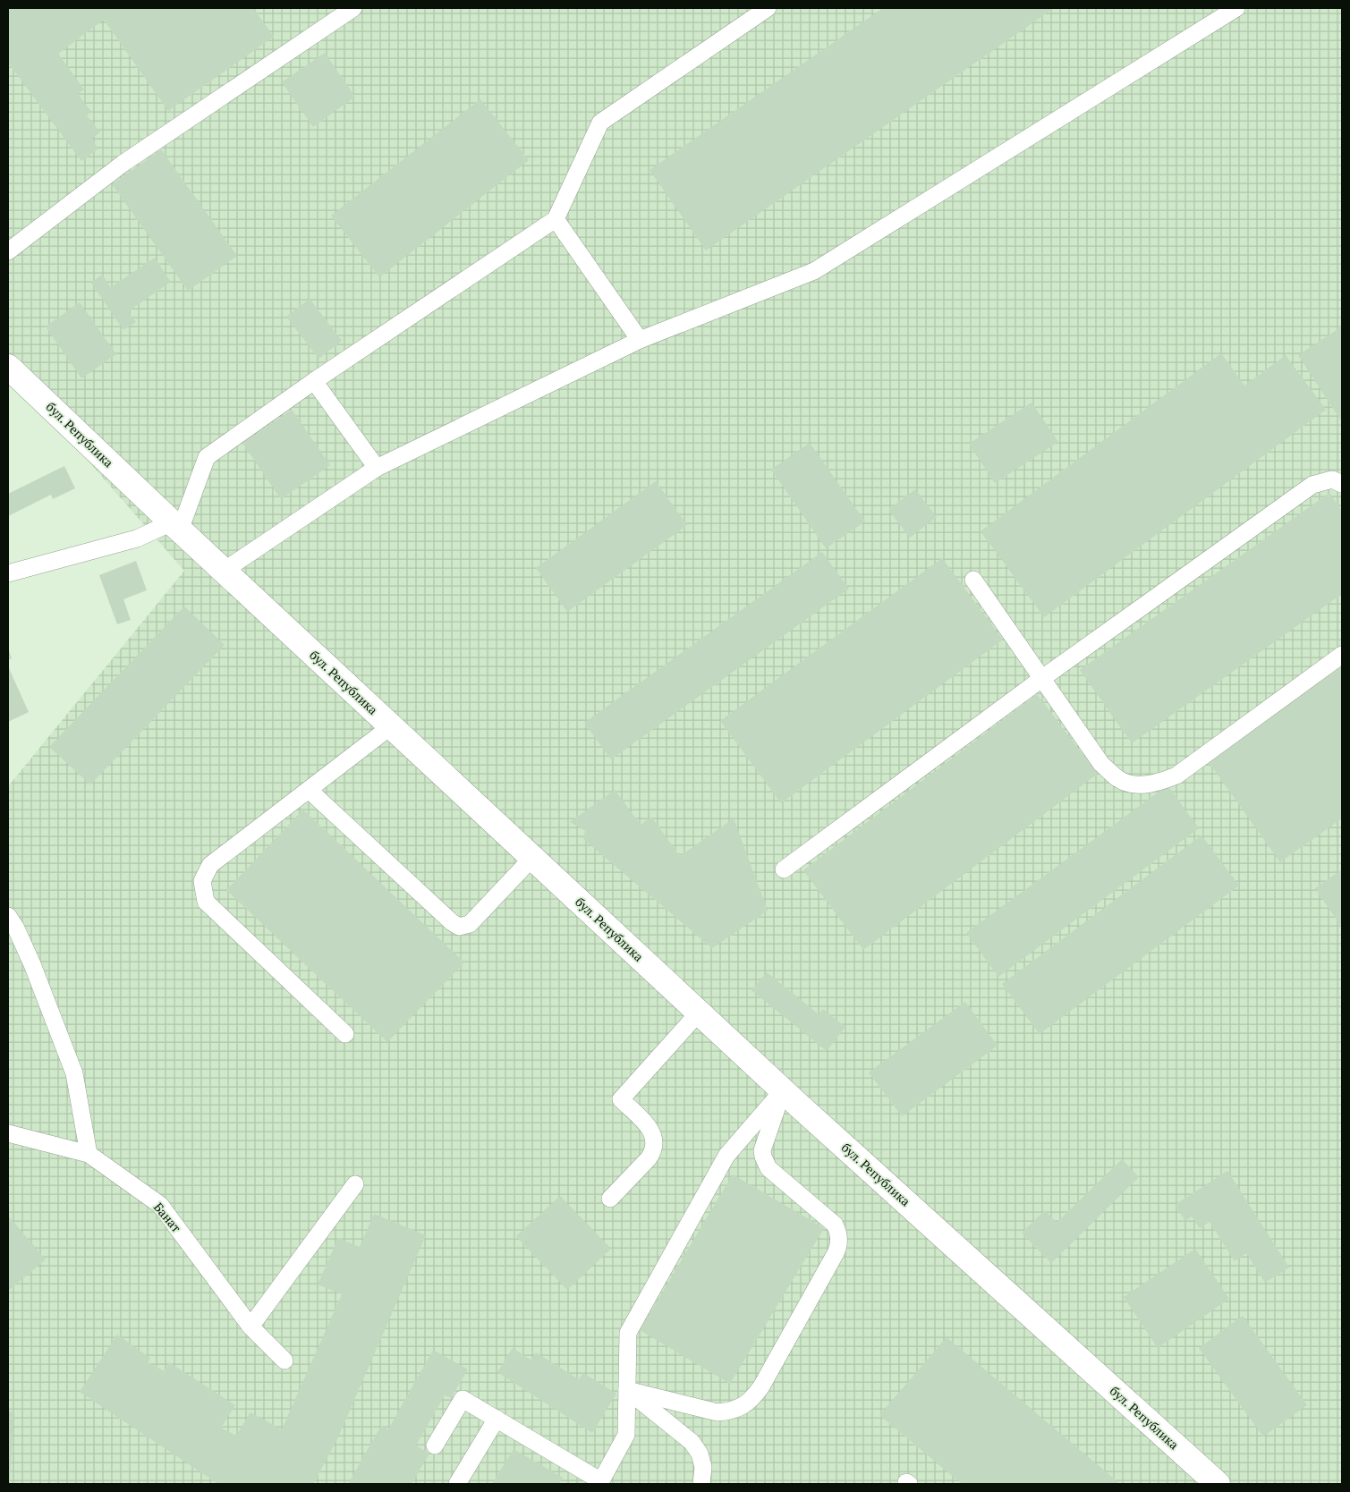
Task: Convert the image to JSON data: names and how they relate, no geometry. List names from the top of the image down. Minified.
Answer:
{"streets":{"street":["бул. Република"],"lane":["Банат"]}}
